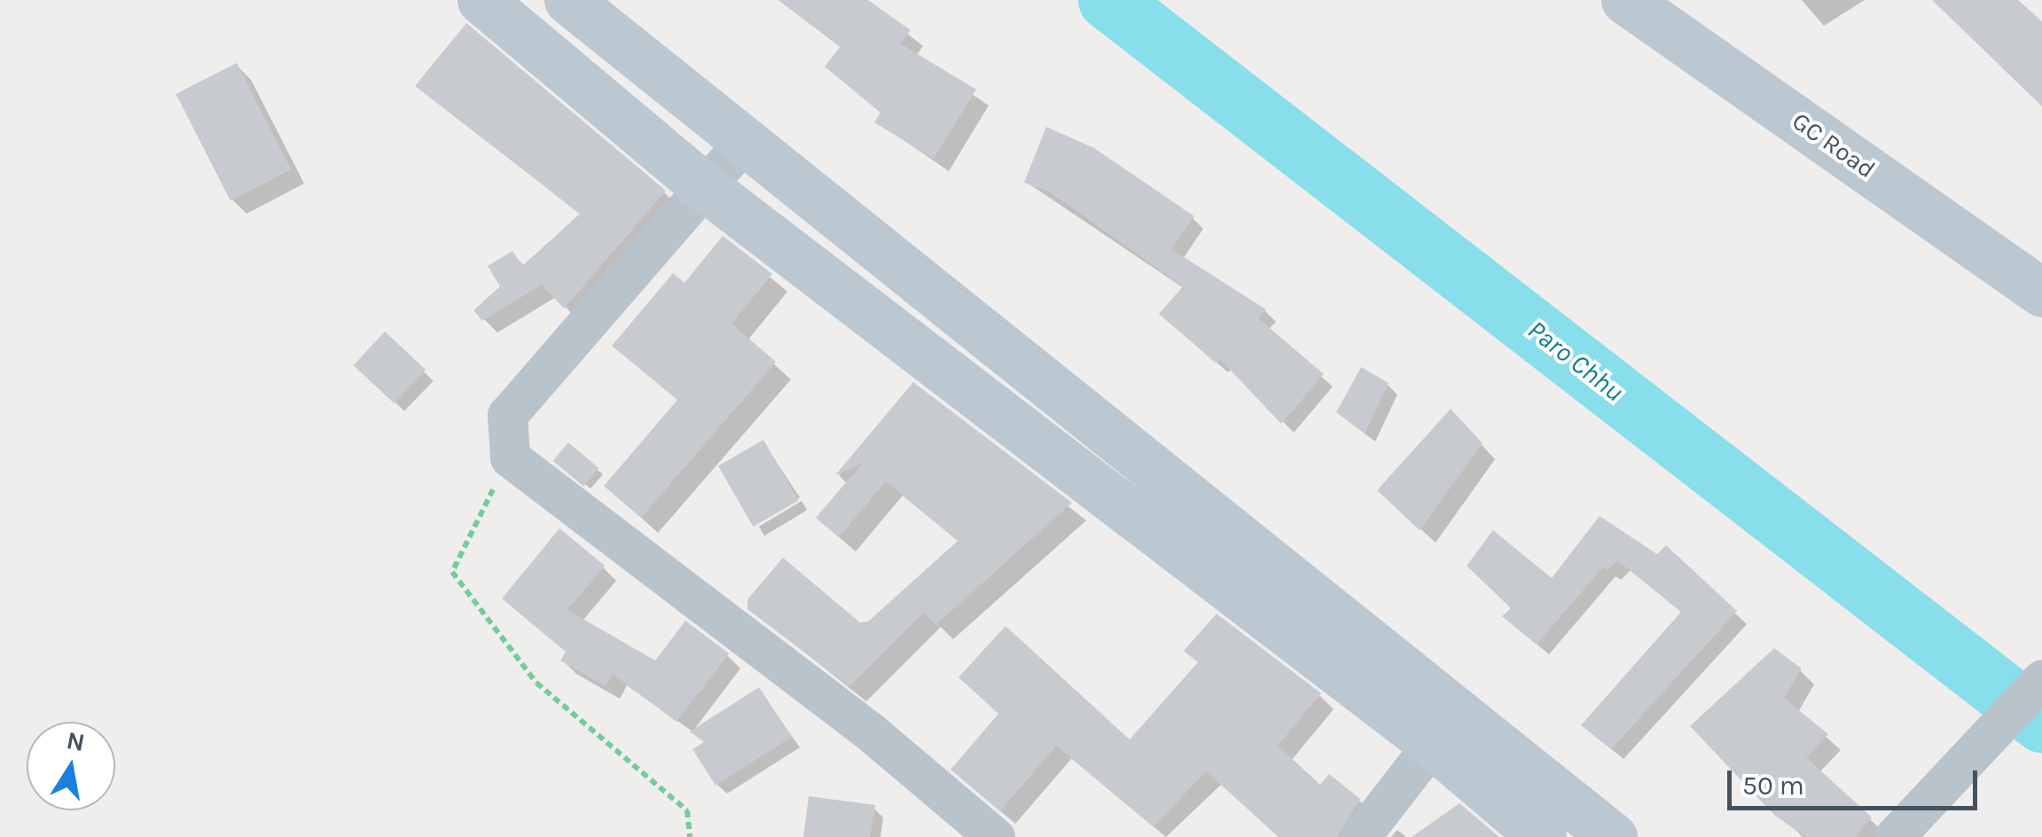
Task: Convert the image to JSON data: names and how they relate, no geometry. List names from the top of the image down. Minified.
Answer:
{"streets":{"street":["GC Road"]},"water":["Paro Chhu"],"scale_bar":"50 m","north":"top"}
